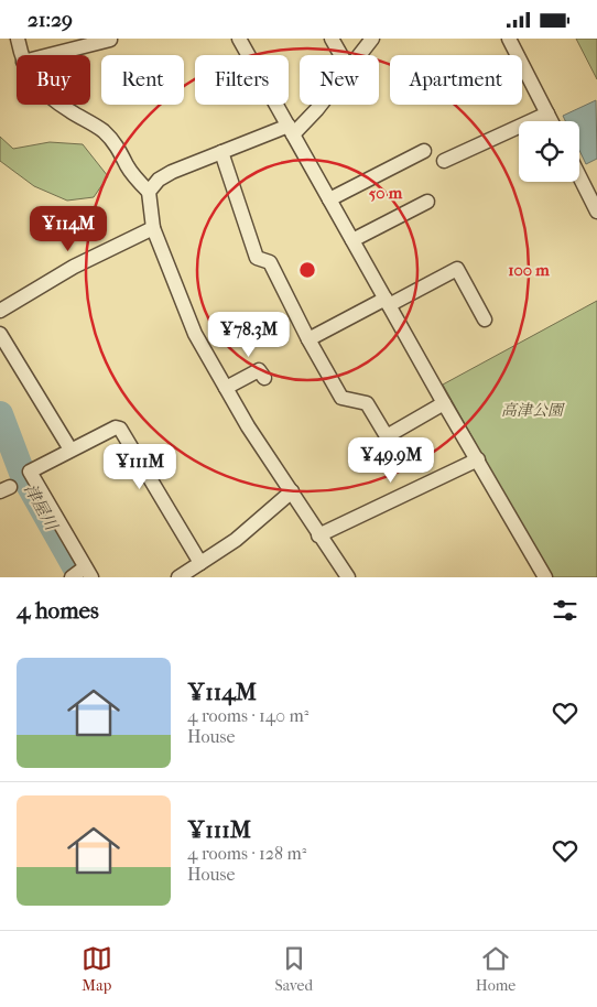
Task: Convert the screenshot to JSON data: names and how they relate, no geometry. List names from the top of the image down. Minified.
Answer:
{"water":["津屋川"],"parks":["高津公園"],"page":{"status":"21:29","chip":["Buy","Rent","Filters","New","Apartment"],"price":["¥114M","¥78.3M","¥49.9M","¥111M"],"heading":"4 homes","list":[{"name":"¥114M","note":"4 rooms · 140 m² · House"},{"name":"¥111M","note":"4 rooms · 128 m² · House"}],"tabs":["Map","Saved","Home"]},"rings":["50 m","100 m"]}
